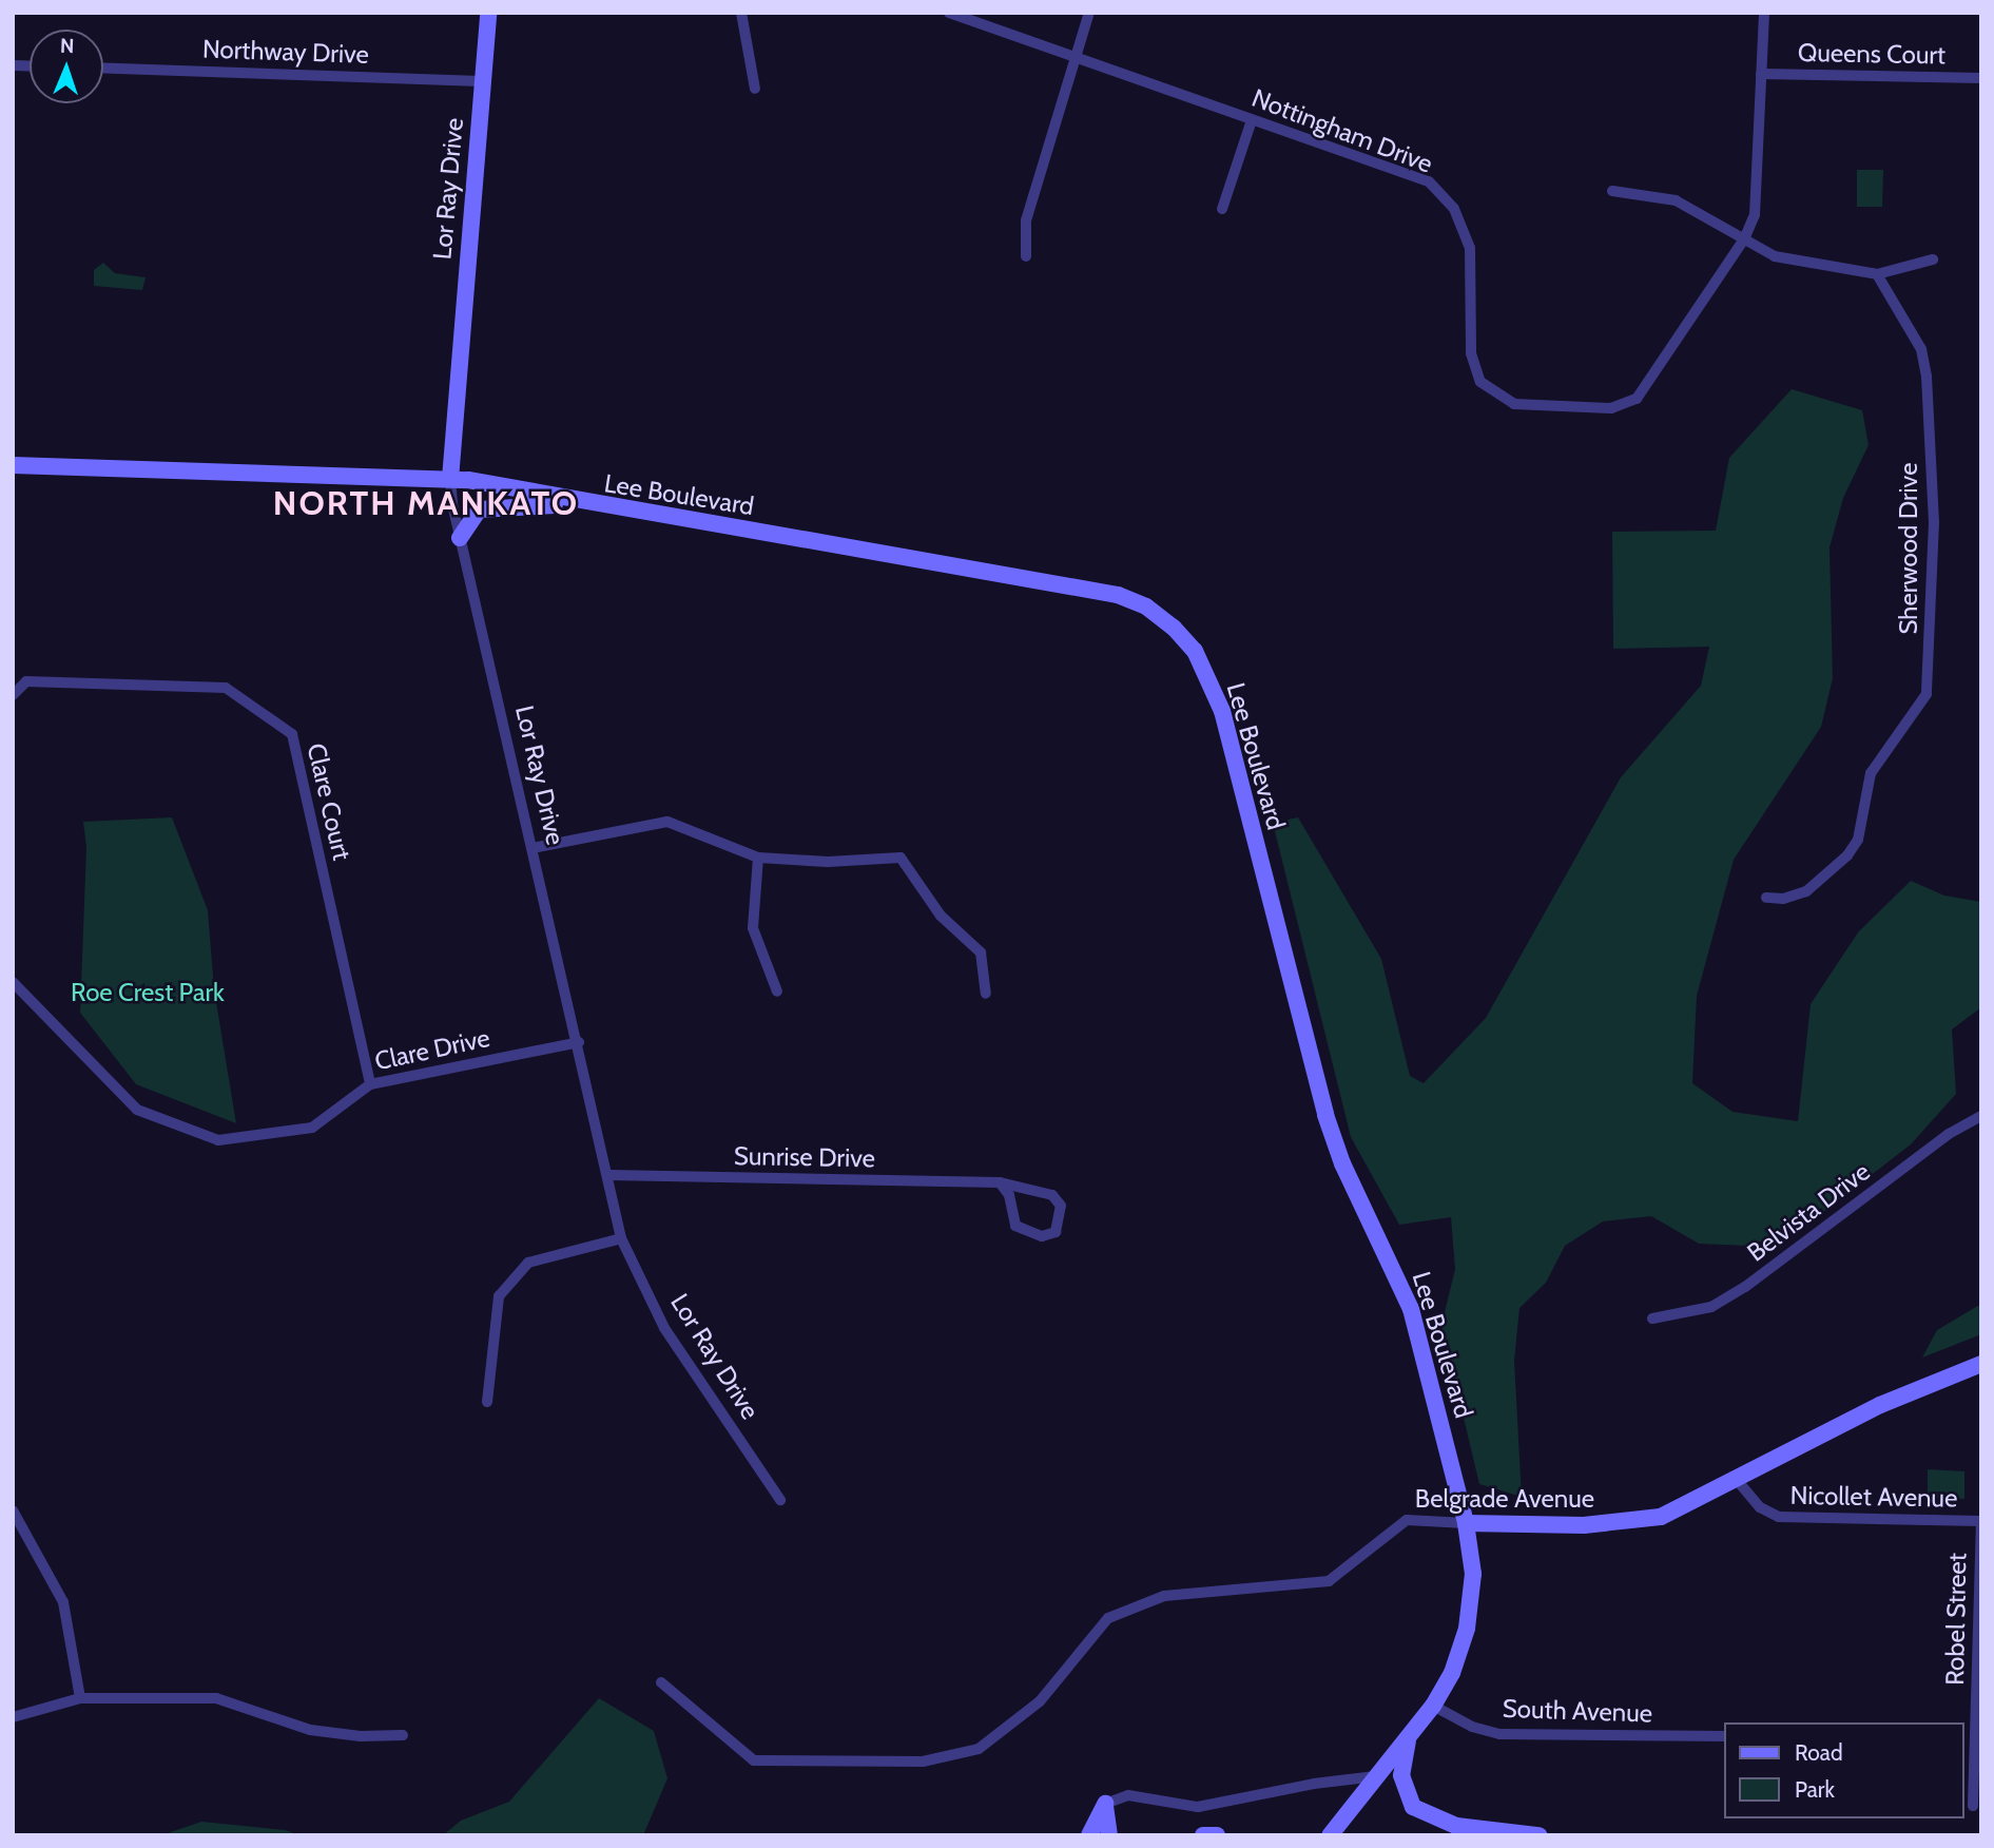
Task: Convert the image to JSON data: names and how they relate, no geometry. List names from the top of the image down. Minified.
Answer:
{"streets":{"main road":["Lor Ray Drive","Lee Boulevard","Belgrade Avenue"],"street":["Northway Drive","Queens Court","Nottingham Drive","Sherwood Drive","Clare Court","Clare Drive","Sunrise Drive","Belvista Drive","Nicollet Avenue","Robel Street","South Avenue"]},"crossings":[["Northway Drive","Lor Ray Drive"],["Queens Court","Nottingham Drive"],["Lor Ray Drive","Lee Boulevard"],["Lor Ray Drive","Clare Drive"],["Lor Ray Drive","Sunrise Drive"],["Lee Boulevard","Belgrade Avenue"],["Lee Boulevard","South Avenue"],["Clare Court","Clare Drive"],["Nicollet Avenue","Belgrade Avenue"],["Nicollet Avenue","Robel Street"]],"districts":["NORTH MANKATO"],"parks":["Roe Crest Park"],"legend":["Road","Park"],"north":"top"}
